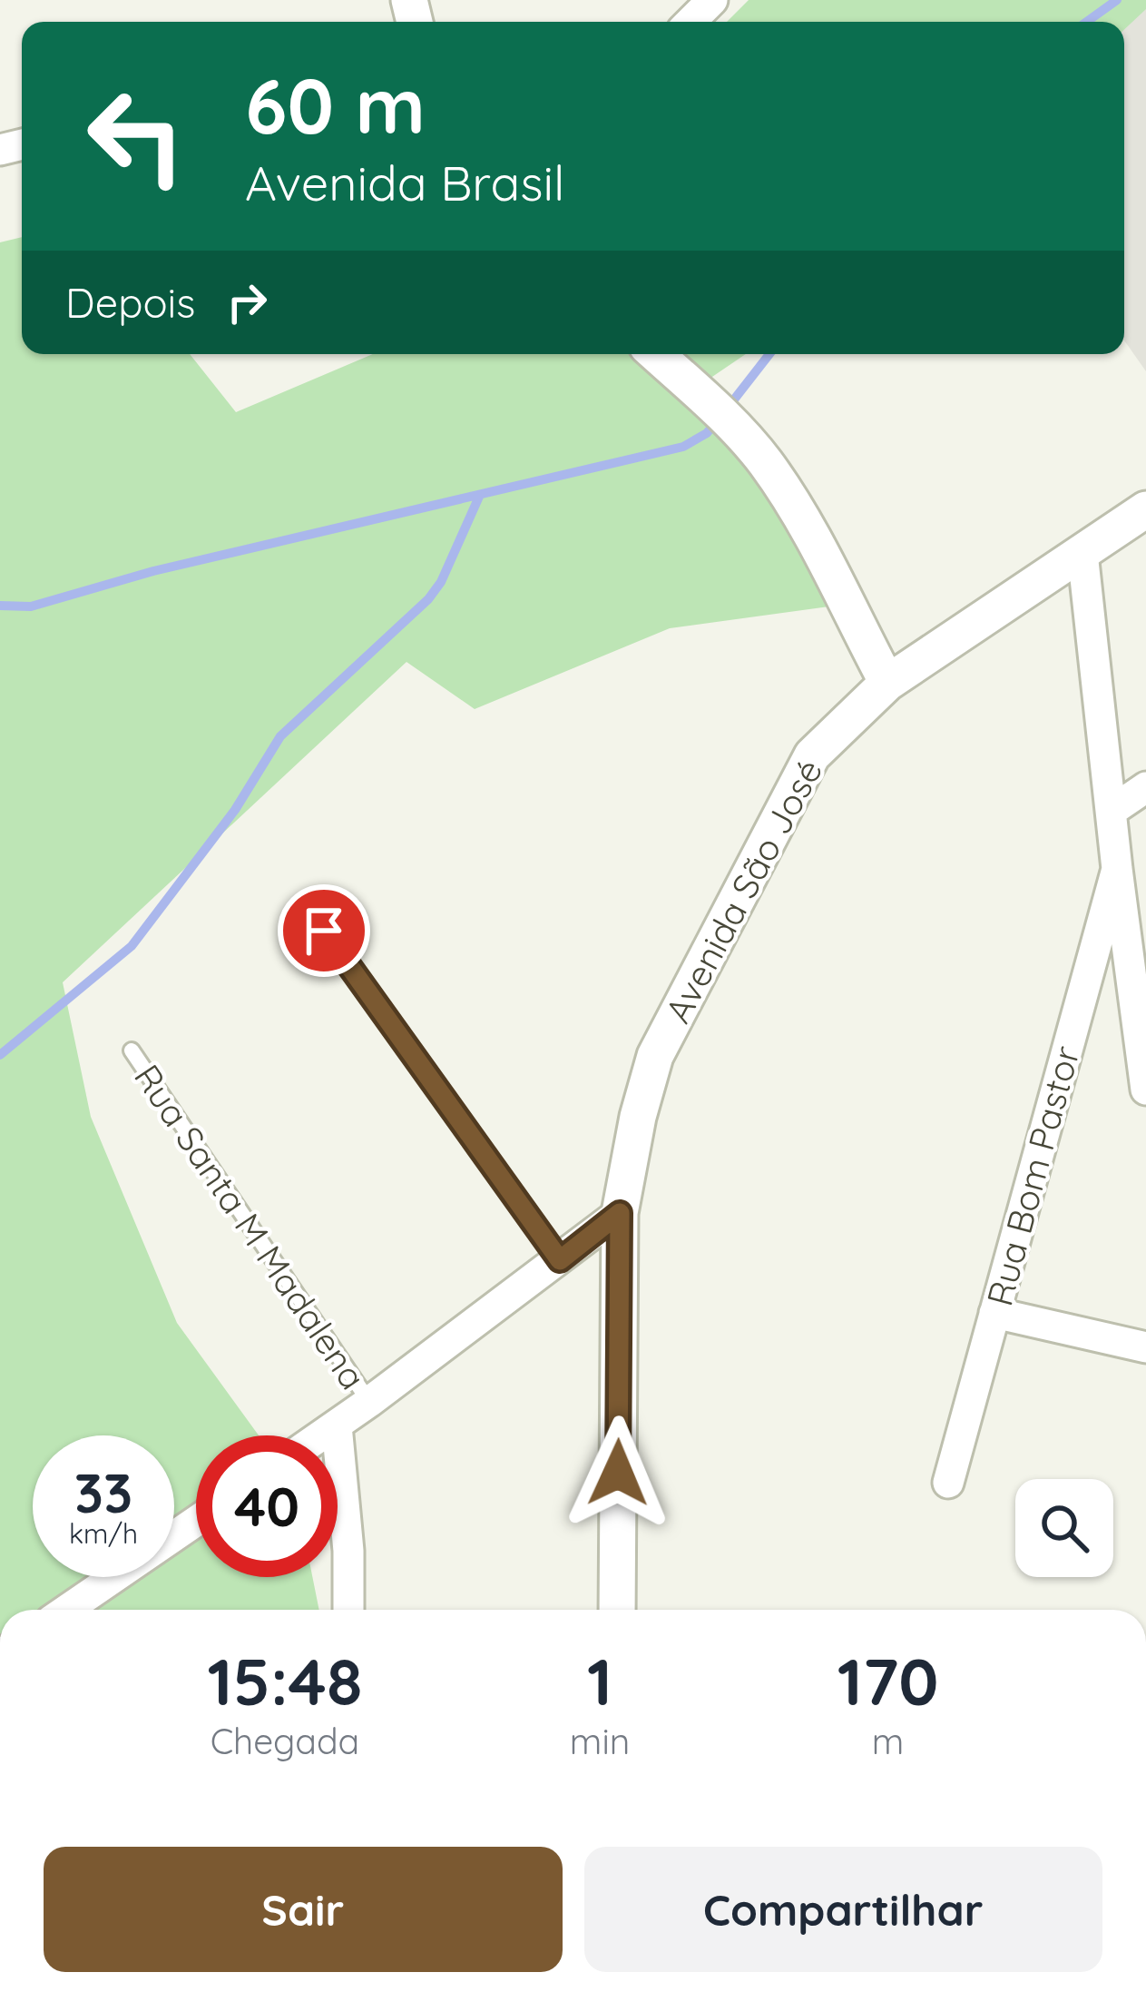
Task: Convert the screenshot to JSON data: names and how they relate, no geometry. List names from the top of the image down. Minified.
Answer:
{"streets":{"street":["Avenida São José","Rua Bom Pastor"],"lane":["Rua Santa M Madalena"]},"page":{"turn":["60 m","Avenida Brasil"],"then":"Depois","speed":"33 km/h","limit":"40","eta":["15:48","Chegada","1","min","170","m"],"buttons":["Sair","Compartilhar"]}}
